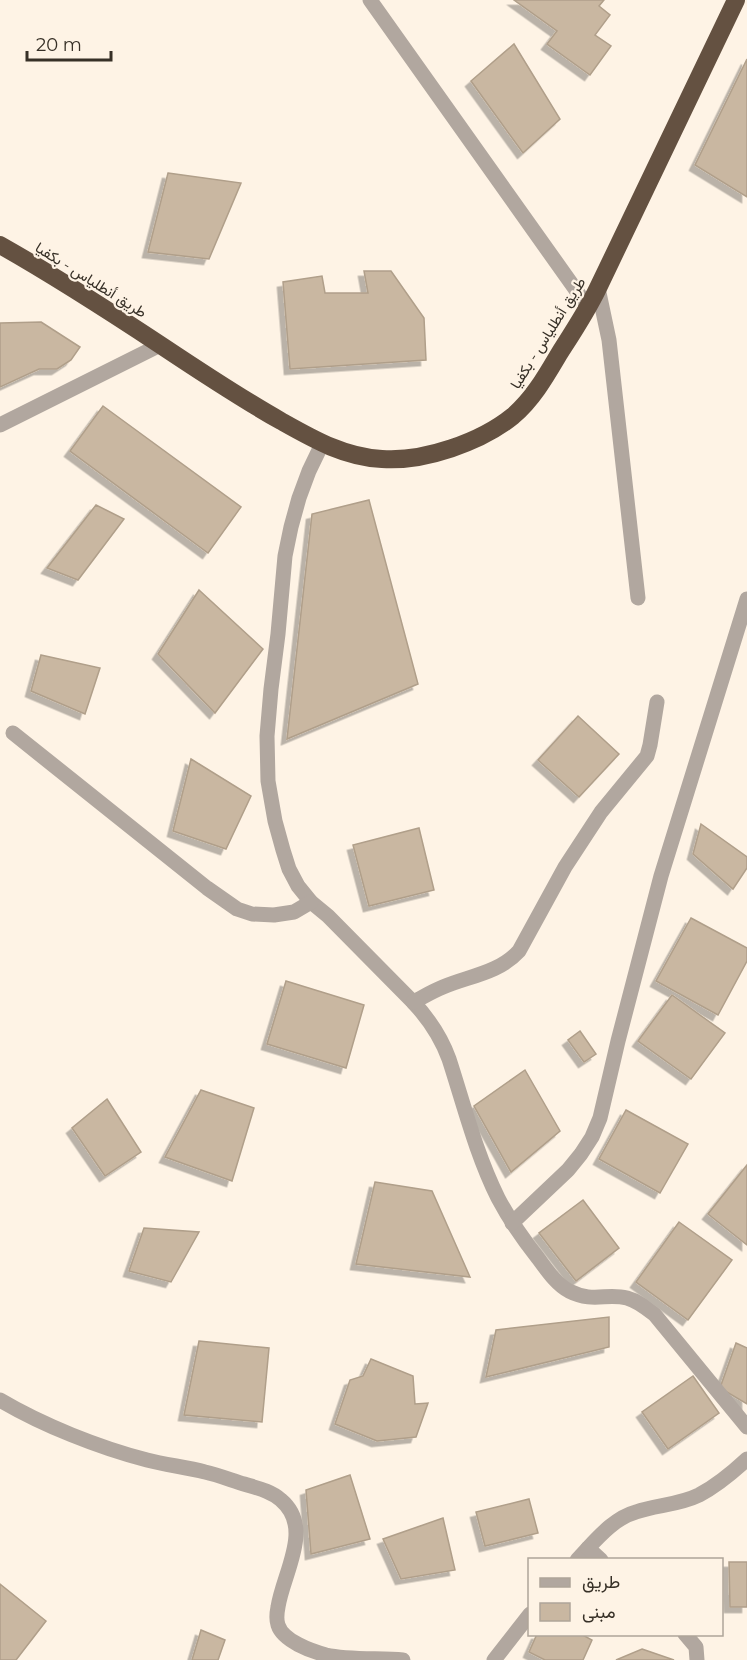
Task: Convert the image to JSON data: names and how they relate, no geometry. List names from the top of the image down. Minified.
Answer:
{"streets":{"highway":["طريق أنطلياس - بكفيا"]},"legend":["طريق","مبنى"],"scale_bar":"20 m"}
